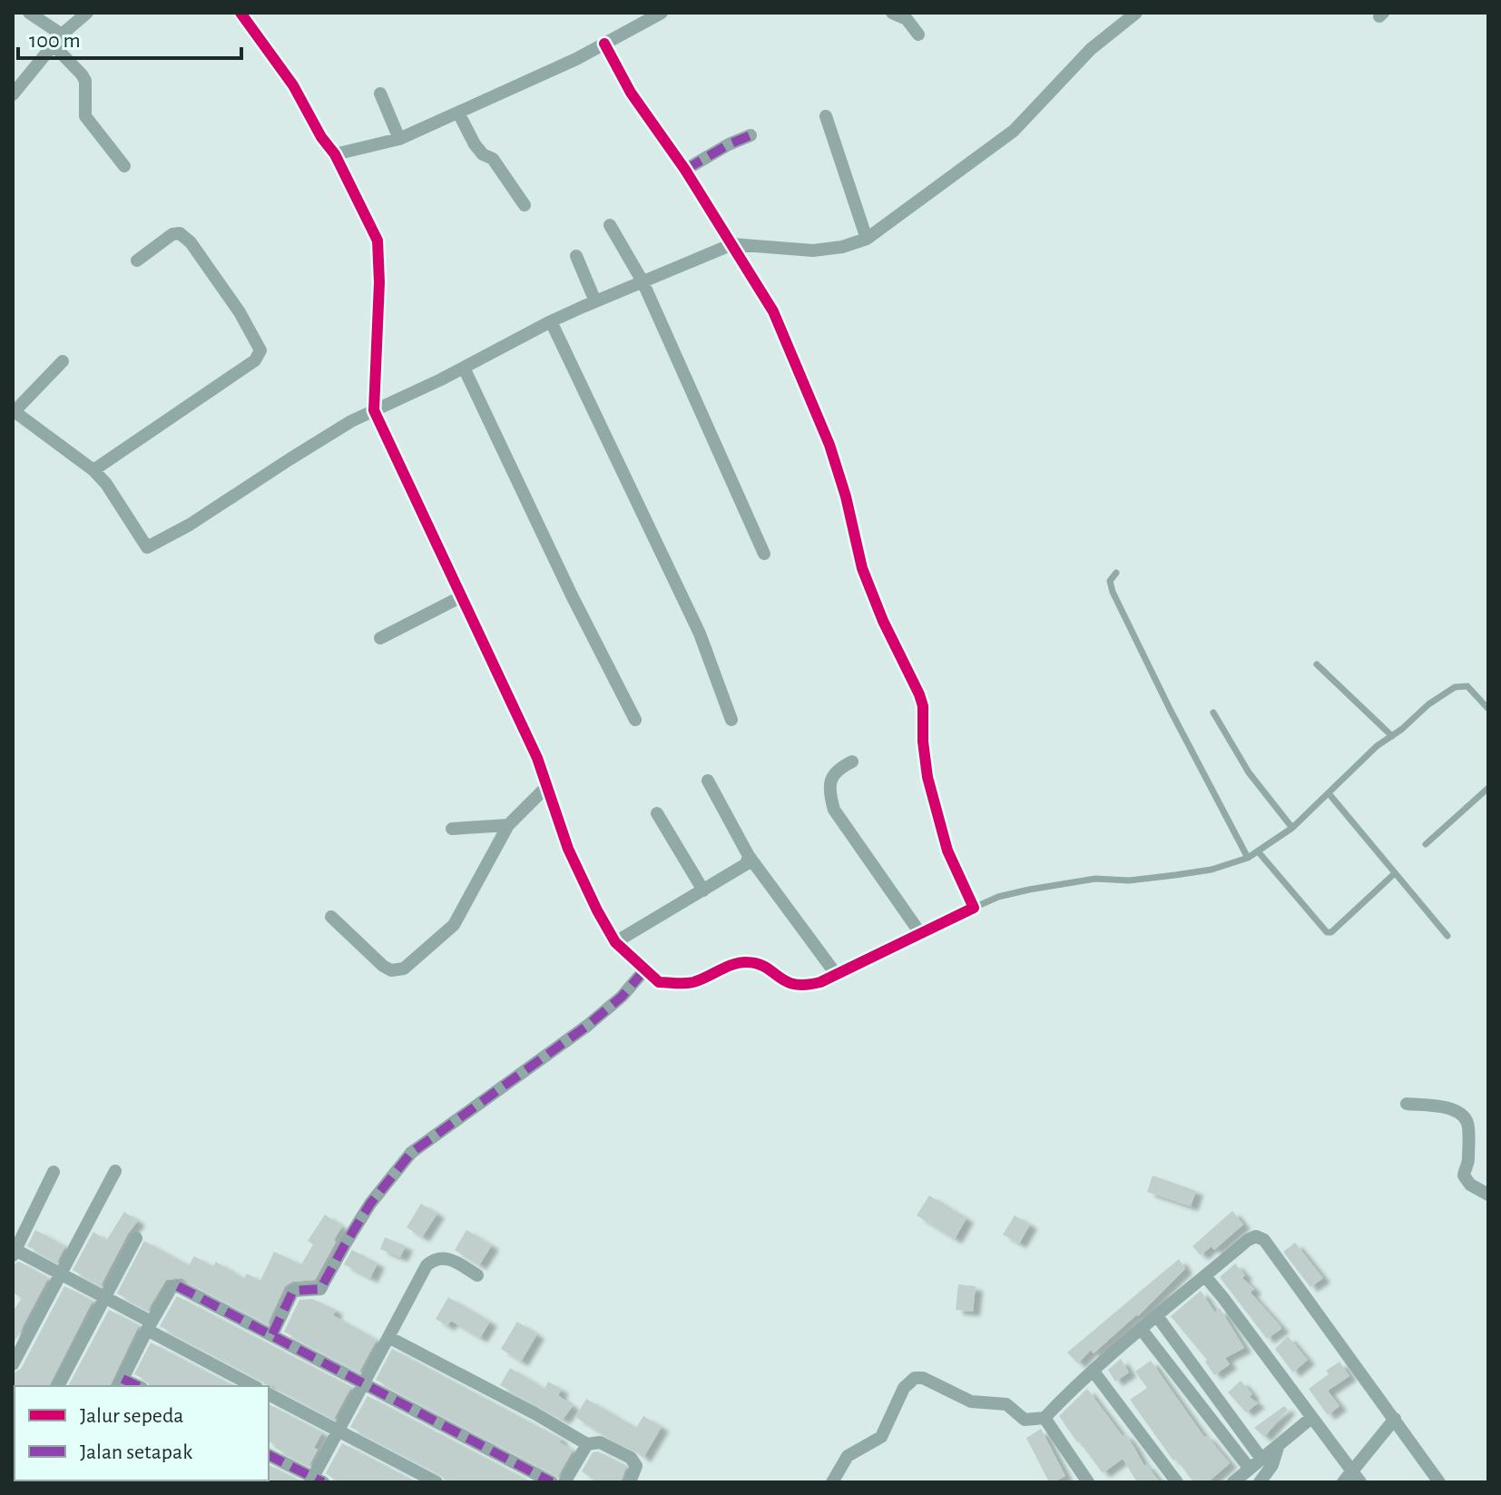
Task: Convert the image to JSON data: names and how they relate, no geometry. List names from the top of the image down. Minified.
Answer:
{"legend":["Jalur sepeda","Jalan setapak"],"scale_bar":"100 m"}
